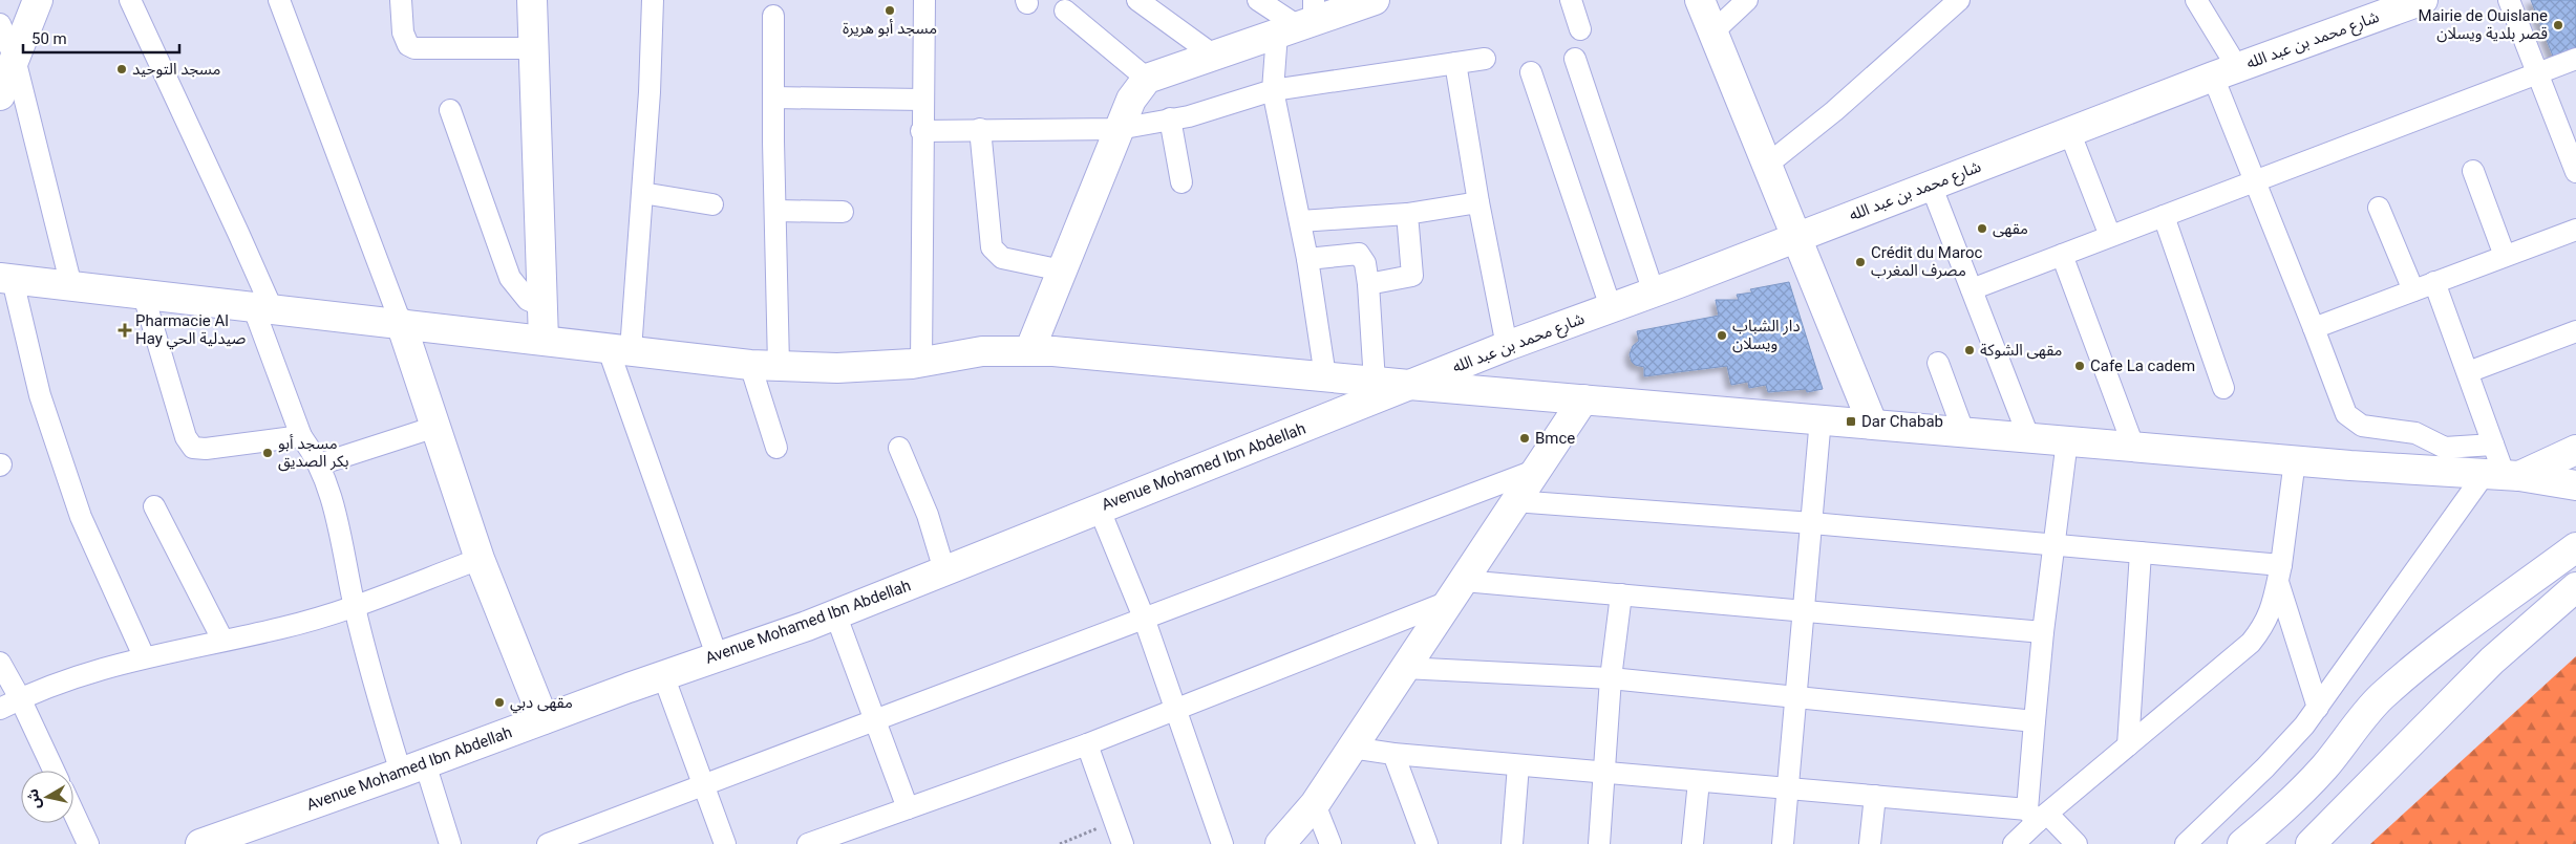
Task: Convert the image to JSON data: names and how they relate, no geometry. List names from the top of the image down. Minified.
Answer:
{"streets":{"street":["شارع محمد بن عبد الله","Avenue Mohamed Ibn Abdellah"]},"crossings":[["شارع محمد بن عبد الله","Avenue Mohamed Ibn Abdellah"]],"places":{"other":["مسجد أبو هريرة","Mairie de Ouislane قصر بلدية ويسلان","مسجد التوحيد","مقهى","Crédit du Maroc مصرف المغرب","دار الشباب ويسلان","مقهى الشوكة","Cafe La cadem","Bmce","مسجد أبو بكر الصديق","مقهى دبي"],"health":["Pharmacie Al Hay صيدلية الحي"],"transit":["Dar Chabab"]},"scale_bar":"50 m","north":"left"}
